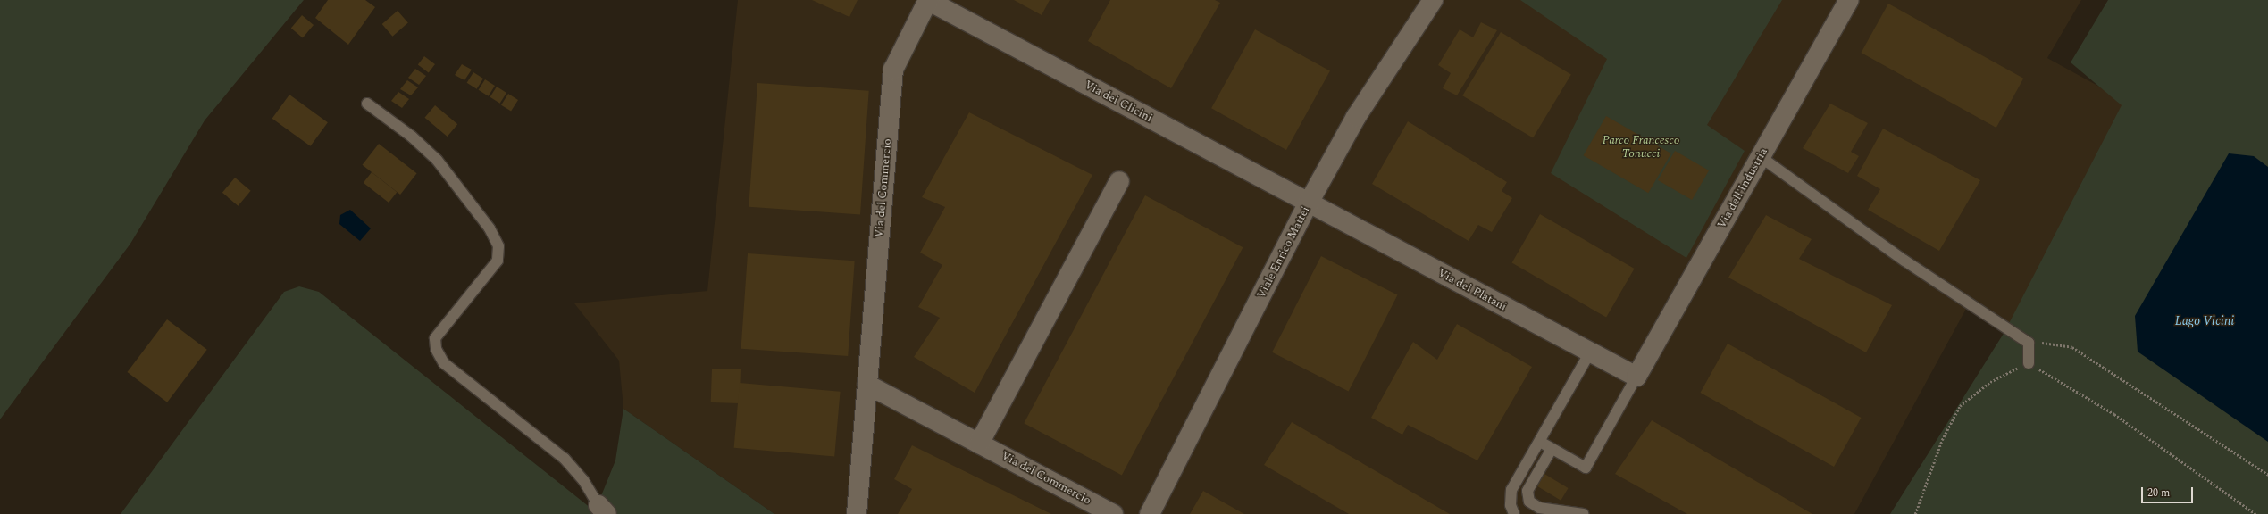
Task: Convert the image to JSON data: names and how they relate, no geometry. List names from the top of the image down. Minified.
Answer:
{"streets":{"street":["Via dei Glicini","Via del Commercio","Via dell'Industria","Viale Enrico Mattei","Via dei Platani"]},"crossings":[["Via dei Glicini","Via del Commercio"],["Via dei Glicini","Viale Enrico Mattei"],["Via dei Glicini","Via dei Platani"],["Via dell'Industria","Via dei Platani"],["Viale Enrico Mattei","Via dei Platani"]],"water":["Lago Vicini"],"parks":["Parco Francesco Tonucci"],"scale_bar":"20 m"}
